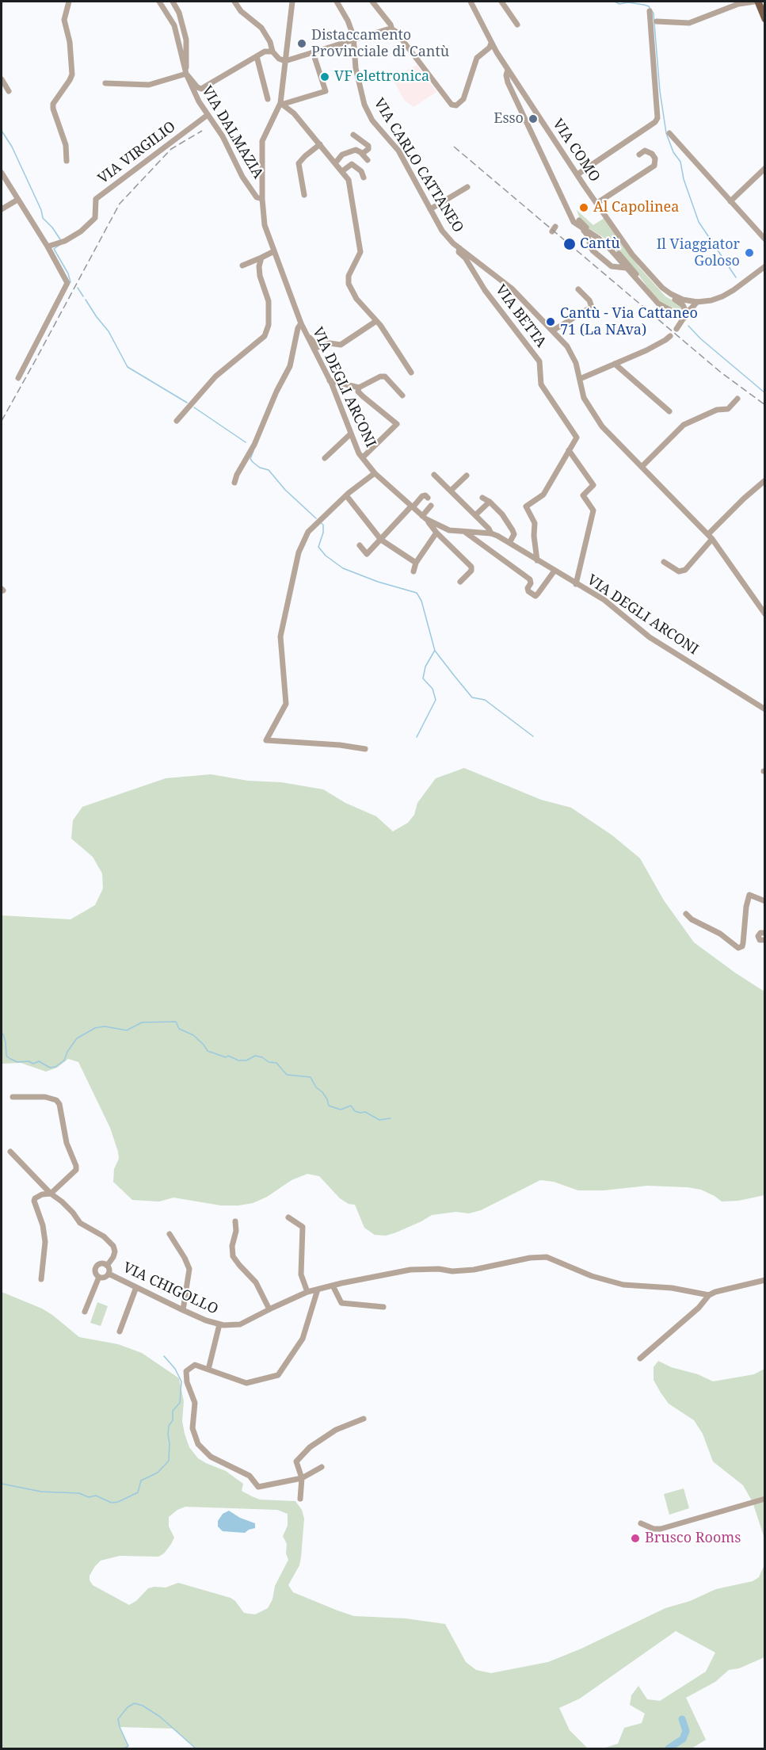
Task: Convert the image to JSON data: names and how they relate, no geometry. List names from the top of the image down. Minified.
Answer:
{"streets":{"street":["VIA DALMAZIA","VIA COMO","VIA VIRGILIO","VIA CARLO CATTANEO","VIA BETTA","VIA DEGLI ARCONI","VIA CHIGOLLO"]},"crossings":[["VIA DALMAZIA","VIA VIRGILIO"],["VIA DALMAZIA","VIA DEGLI ARCONI"],["VIA CARLO CATTANEO","VIA BETTA"],["VIA BETTA","VIA DEGLI ARCONI"]],"places":["Distaccamento Provinciale di Cantù","VF elettronica","Esso","Al Capolinea","Cantù","Il Viaggiator Goloso","Cantù - Via Cattaneo 71 (La NAva)","Brusco Rooms"]}
